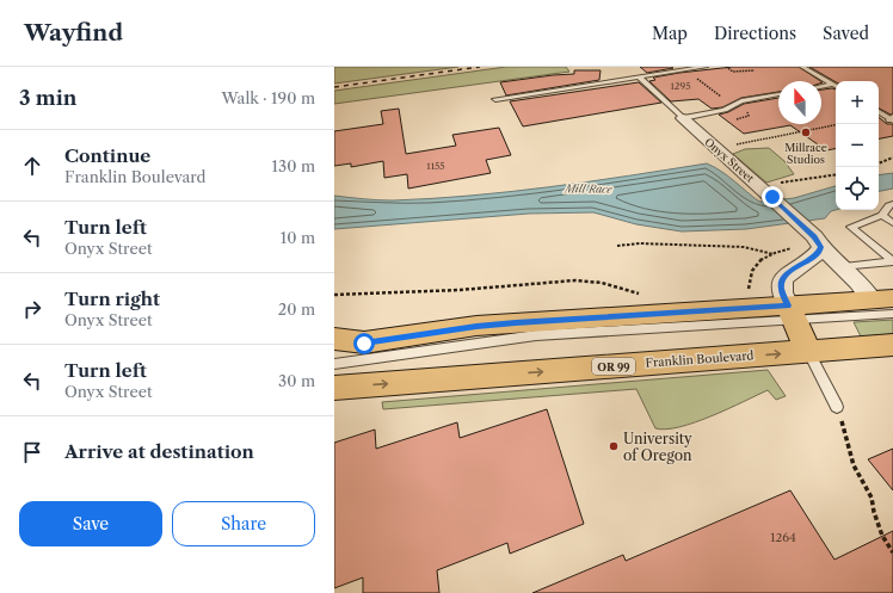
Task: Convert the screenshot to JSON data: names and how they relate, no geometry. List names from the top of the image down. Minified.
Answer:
{"streets":{"main road":["Franklin Boulevard","OR 99"],"street":["Onyx Street"]},"water":["Mill Race"],"places":["Millrace Studios","University of Oregon"],"house_numbers":["1295","1155","1264"],"north":"top","page":{"header":"Wayfind","nav":["Map","Directions","Saved"],"heading":["3 min","Walk · 190 m"],"map_buttons":["+","−"],"list":[["Continue","Franklin Boulevard","130 m"],["Turn left","Onyx Street","10 m"],["Turn right","Onyx Street","20 m"],["Turn left","Onyx Street","30 m"],"Arrive at destination"],"buttons":["Save","Share"]}}
